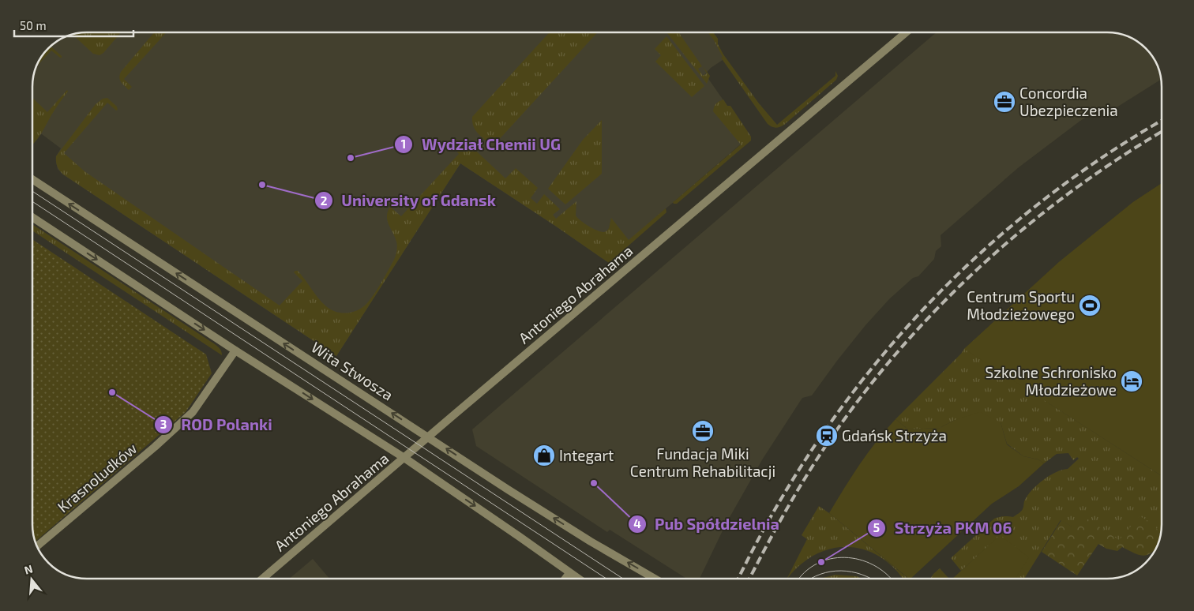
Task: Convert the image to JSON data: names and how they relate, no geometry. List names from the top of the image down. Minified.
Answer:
{"streets":{"street":["Antoniego Abrahama","Wita Stwosza","Krasnoludków"]},"crossings":[["Antoniego Abrahama","Wita Stwosza"]],"places":{"office":["Concordia Ubezpieczenia","Fundacja Miki Centrum Rehabilitacji"],"other":["Wydział Chemii UG","University of Gdansk","ROD Polanki","Pub Spółdzielnia","Strzyża PKM 06"],"sports":["Centrum Sportu Młodzieżowego"],"hotel":["Szkolne Schronisko Młodzieżowe"],"station":["Gdańsk Strzyża"],"shop":["Integart"]},"scale_bar":"50 m","north":"top"}
